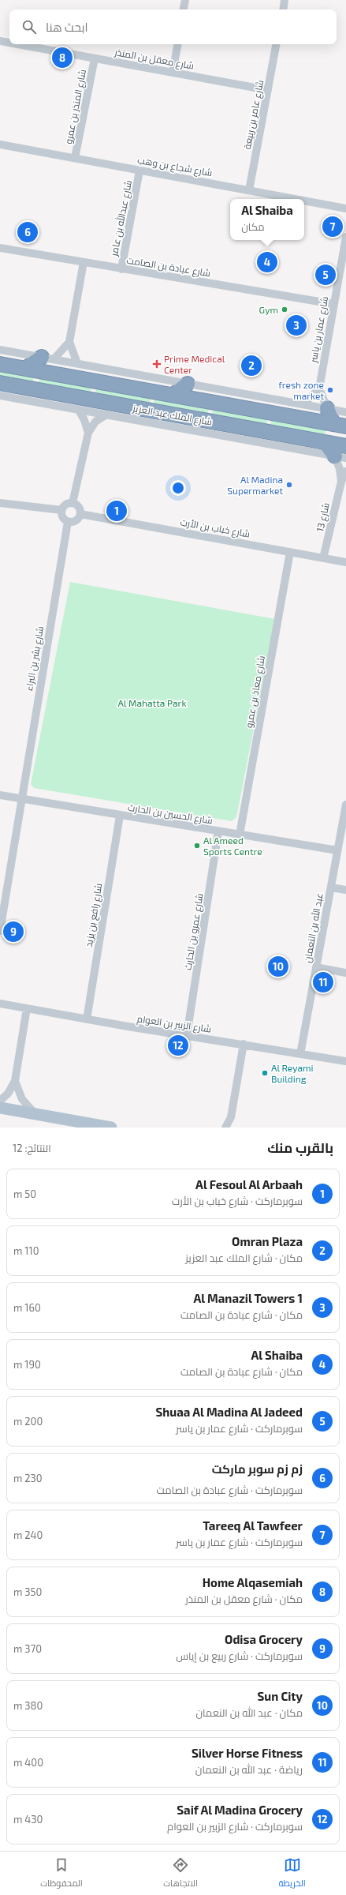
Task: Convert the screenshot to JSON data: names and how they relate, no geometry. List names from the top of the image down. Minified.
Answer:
{"streets":{"highway":["شارع الملك عبد العزيز"],"street":["شارع معقل بن المنذر","شارع المنذر بن عمرو","شارع عامر بن ربيعة","شارع شجاع بن وهب","شارع عبدالله بن عامر","شارع عبادة بن الصامت","شارع عمار بن ياسر","شارع 13","شارع خباب بن الأرت","شارع بشر بن البراء","شارع معاذ بن عمرو","شارع الحسين بن الحارث","شارع رافع بن يزيد","عبد الله بن النعمان","شارع عمرو بن الحارث","شارع الزبير بن العوام"]},"crossings":[["شارع معقل بن المنذر","شارع المنذر بن عمرو"],["شارع معقل بن المنذر","شارع عامر بن ربيعة"],["شارع المنذر بن عمرو","شارع شجاع بن وهب"],["شارع عامر بن ربيعة","شارع شجاع بن وهب"],["شارع شجاع بن وهب","شارع عبدالله بن عامر"],["شارع عبدالله بن عامر","شارع عبادة بن الصامت"],["شارع عبادة بن الصامت","شارع عمار بن ياسر"],["شارع الملك عبد العزيز","شارع 13"],["شارع 13","شارع خباب بن الأرت"],["شارع خباب بن الأرت","شارع بشر بن البراء"],["شارع خباب بن الأرت","شارع معاذ بن عمرو"],["شارع بشر بن البراء","شارع الحسين بن الحارث"],["شارع معاذ بن عمرو","شارع الحسين بن الحارث"],["شارع الحسين بن الحارث","شارع رافع بن يزيد"],["شارع الحسين بن الحارث","عبد الله بن النعمان"],["شارع الحسين بن الحارث","شارع عمرو بن الحارث"],["شارع رافع بن يزيد","شارع الزبير بن العوام"],["عبد الله بن النعمان","شارع الزبير بن العوام"],["شارع عمرو بن الحارث","شارع الزبير بن العوام"]],"parks":["Al Mahatta Park"],"places":{"other":["Gym","fresh zone market","Al Madina Supermarket","Al Ameed Sports Centre","Al Reyami Building"],"health":["Prime Medical Center"]},"page":{"search":"ابحث هنا","pins":["8","7","6","4","5","3","2","1","9","10","11","12"],"popup":["Al Shaiba","مكان"],"heading":["بالقرب منك","النتائج: 12"],"list":[{"mark":"1","name":"Al Fesoul Al Arbaah","note":"سوبرماركت · شارع خباب بن الأرت","value":"50 m"},{"mark":"2","name":"Omran Plaza","note":"مكان · شارع الملك عبد العزيز","value":"110 m"},{"mark":"3","name":"Al Manazil Towers 1","note":"مكان · شارع عبادة بن الصامت","value":"160 m"},{"mark":"4","name":"Al Shaiba","note":"مكان · شارع عبادة بن الصامت","value":"190 m"},{"mark":"5","name":"Shuaa Al Madina Al Jadeed","note":"سوبرماركت · شارع عمار بن ياسر","value":"200 m"},{"mark":"6","name":"زم زم سوبر مارکت","note":"سوبرماركت · شارع عبادة بن الصامت","value":"230 m"},{"mark":"7","name":"Tareeq Al Tawfeer","note":"سوبرماركت · شارع عمار بن ياسر","value":"240 m"},{"mark":"8","name":"Home Alqasemiah","note":"مكان · شارع معقل بن المنذر","value":"350 m"},{"mark":"9","name":"Odisa Grocery","note":"سوبرماركت · شارع ربيع بن إياس","value":"370 m"},{"mark":"10","name":"Sun City","note":"مكان · عبد الله بن النعمان","value":"380 m"},{"mark":"11","name":"Silver Horse Fitness","note":"رياضة · عبد الله بن النعمان","value":"400 m"},{"mark":"12","name":"Saif Al Madina Grocery","note":"سوبرماركت · شارع الزبير بن العوام","value":"430 m"}],"nav":["الخريطة","الاتجاهات","المحفوظات"]}}
